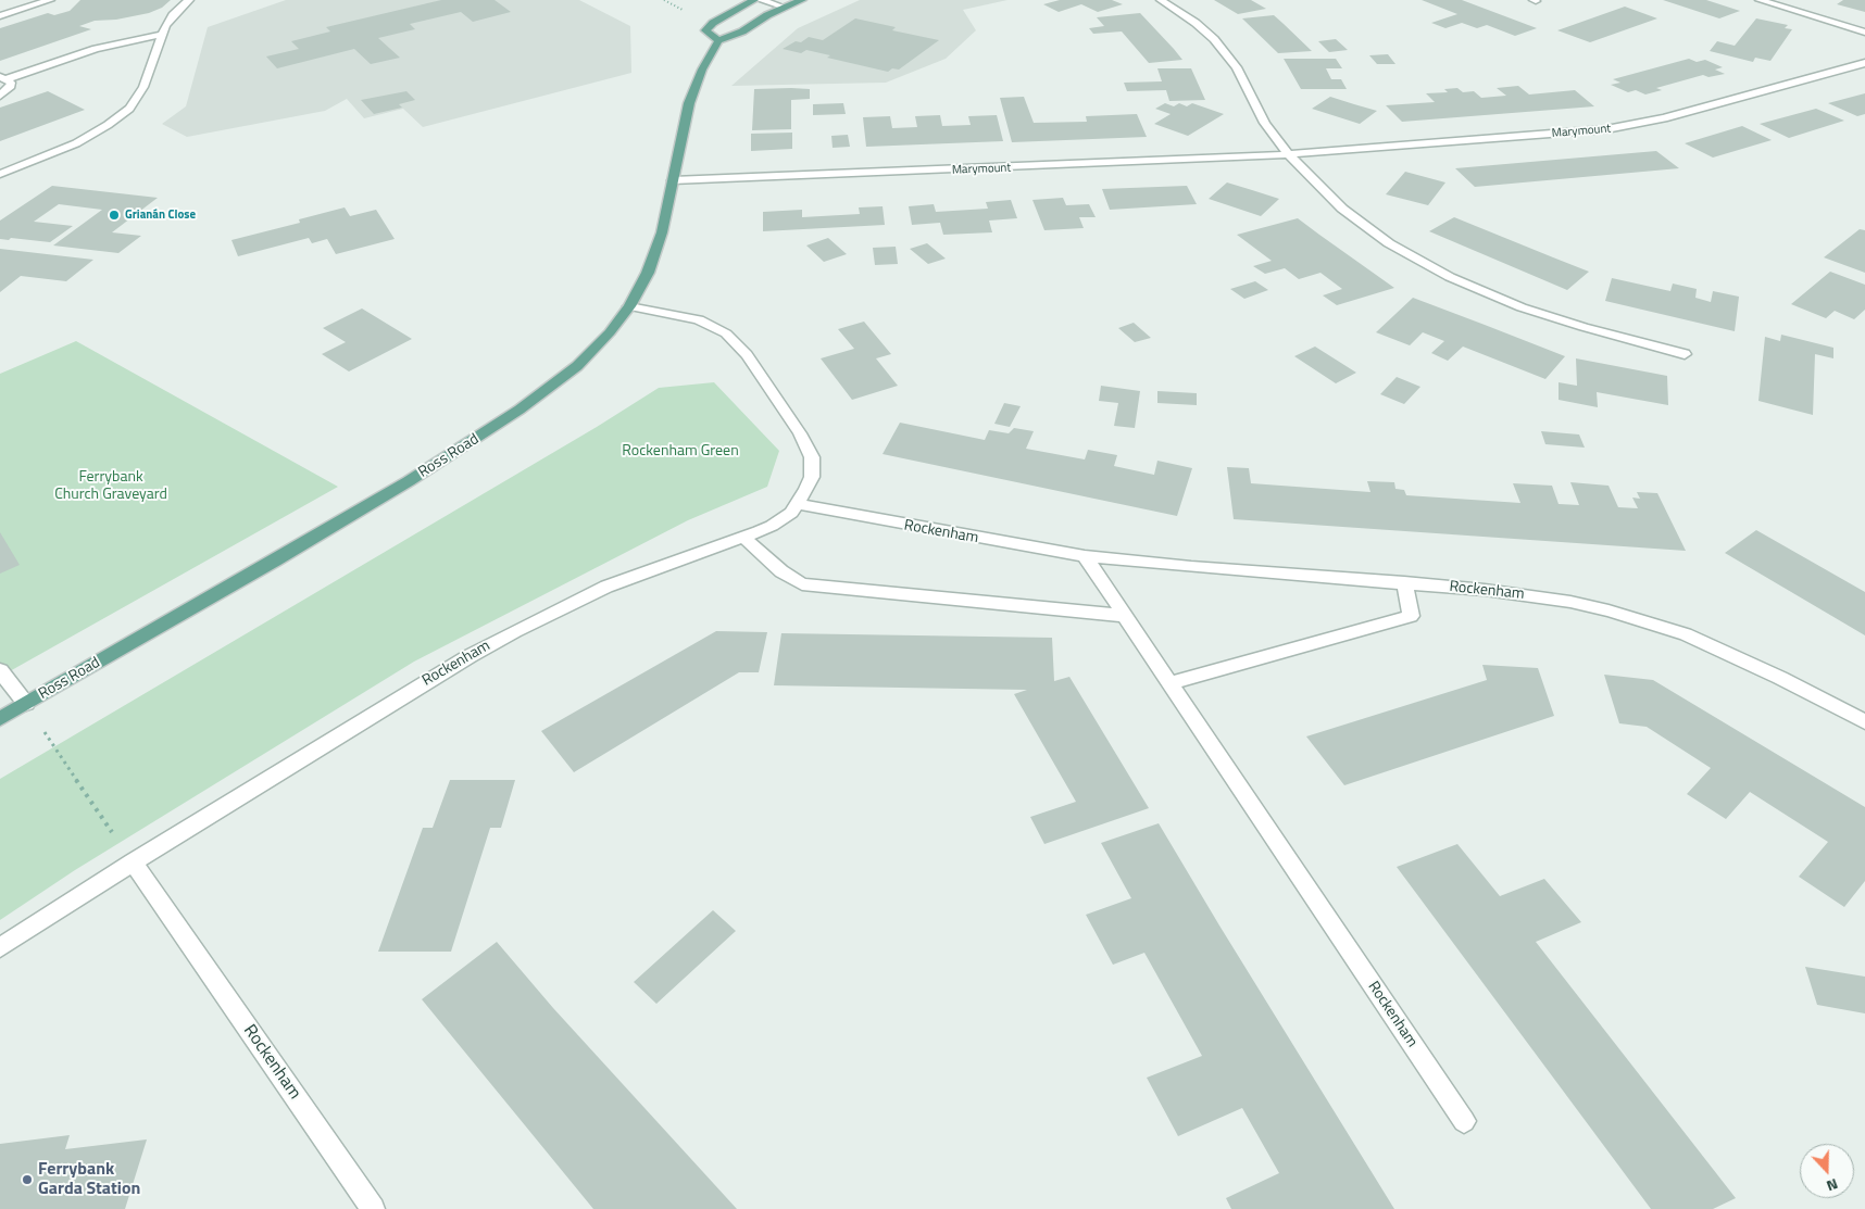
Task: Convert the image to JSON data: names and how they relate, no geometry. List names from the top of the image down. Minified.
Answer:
{"streets":{"main road":["Ross Road"],"street":["Marymount","Rockenham"]},"crossings":[["Marymount","Ross Road"],["Ross Road","Rockenham"]],"parks":["Rockenham Green","Ferrybank Church Graveyard"],"places":["Grianán Close","Ferrybank Garda Station"],"north":"bottom"}
